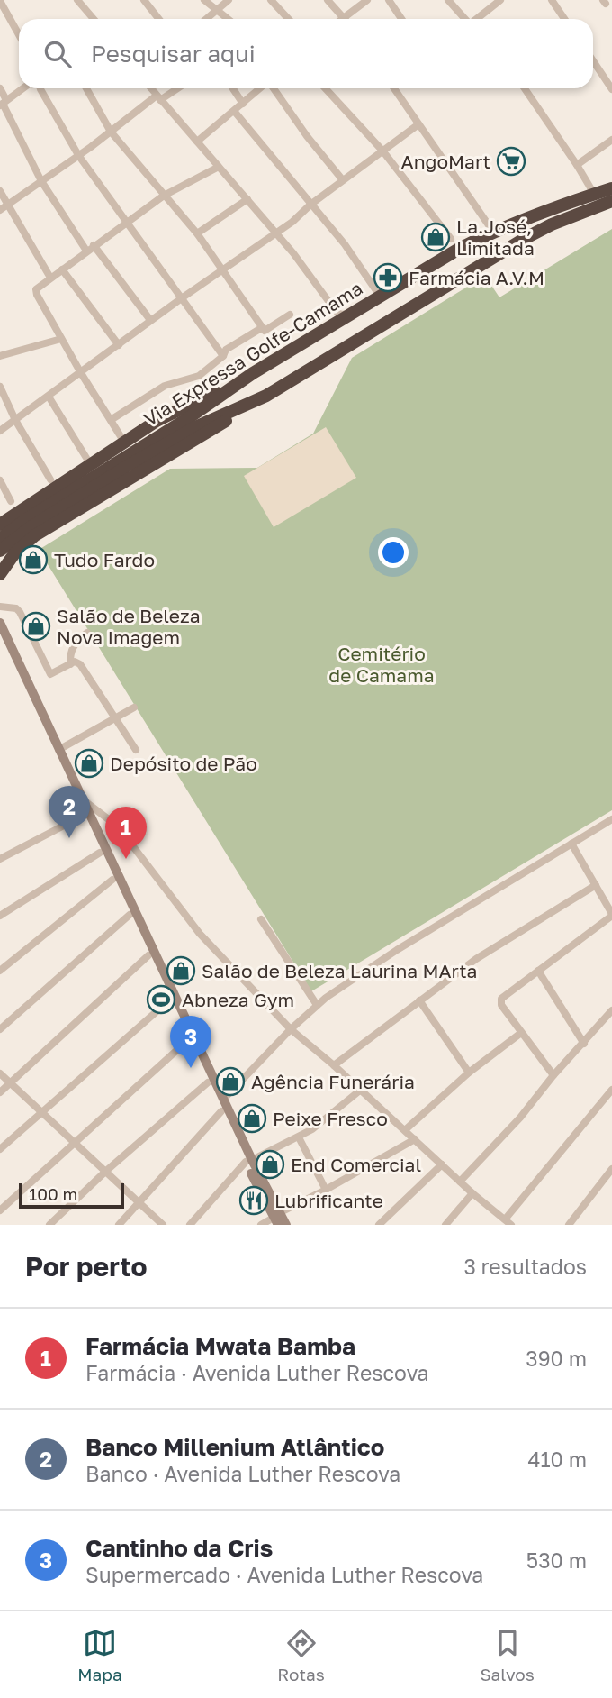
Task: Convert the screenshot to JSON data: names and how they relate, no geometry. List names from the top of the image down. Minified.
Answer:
{"streets":{"highway":["Via Expressa Golfe-Camama"]},"parks":["Cemitério de Camama"],"places":{"supermarket":["AngoMart"],"shop":["La.José, Limitada","Tudo Fardo","Salão de Beleza Nova Imagem","Depósito de Pão","Salão de Beleza Laurina MArta","Agência Funerária","Peixe Fresco","End Comercial"],"pharmacy":["Farmácia A.V.M"],"sports":["Abneza Gym"],"restaurant":["Lubrificante"]},"scale_bar":"100 m","page":{"search":"Pesquisar aqui","pins":["2","1","3"],"scale":"100 m","heading":["Por perto","3 resultados"],"list":[{"mark":"1","name":"Farmácia Mwata Bamba","note":"Farmácia · Avenida Luther Rescova","value":"390 m"},{"mark":"2","name":"Banco Millenium Atlântico","note":"Banco · Avenida Luther Rescova","value":"410 m"},{"mark":"3","name":"Cantinho da Cris","note":"Supermercado · Avenida Luther Rescova","value":"530 m"}],"nav":["Mapa","Rotas","Salvos"]}}
